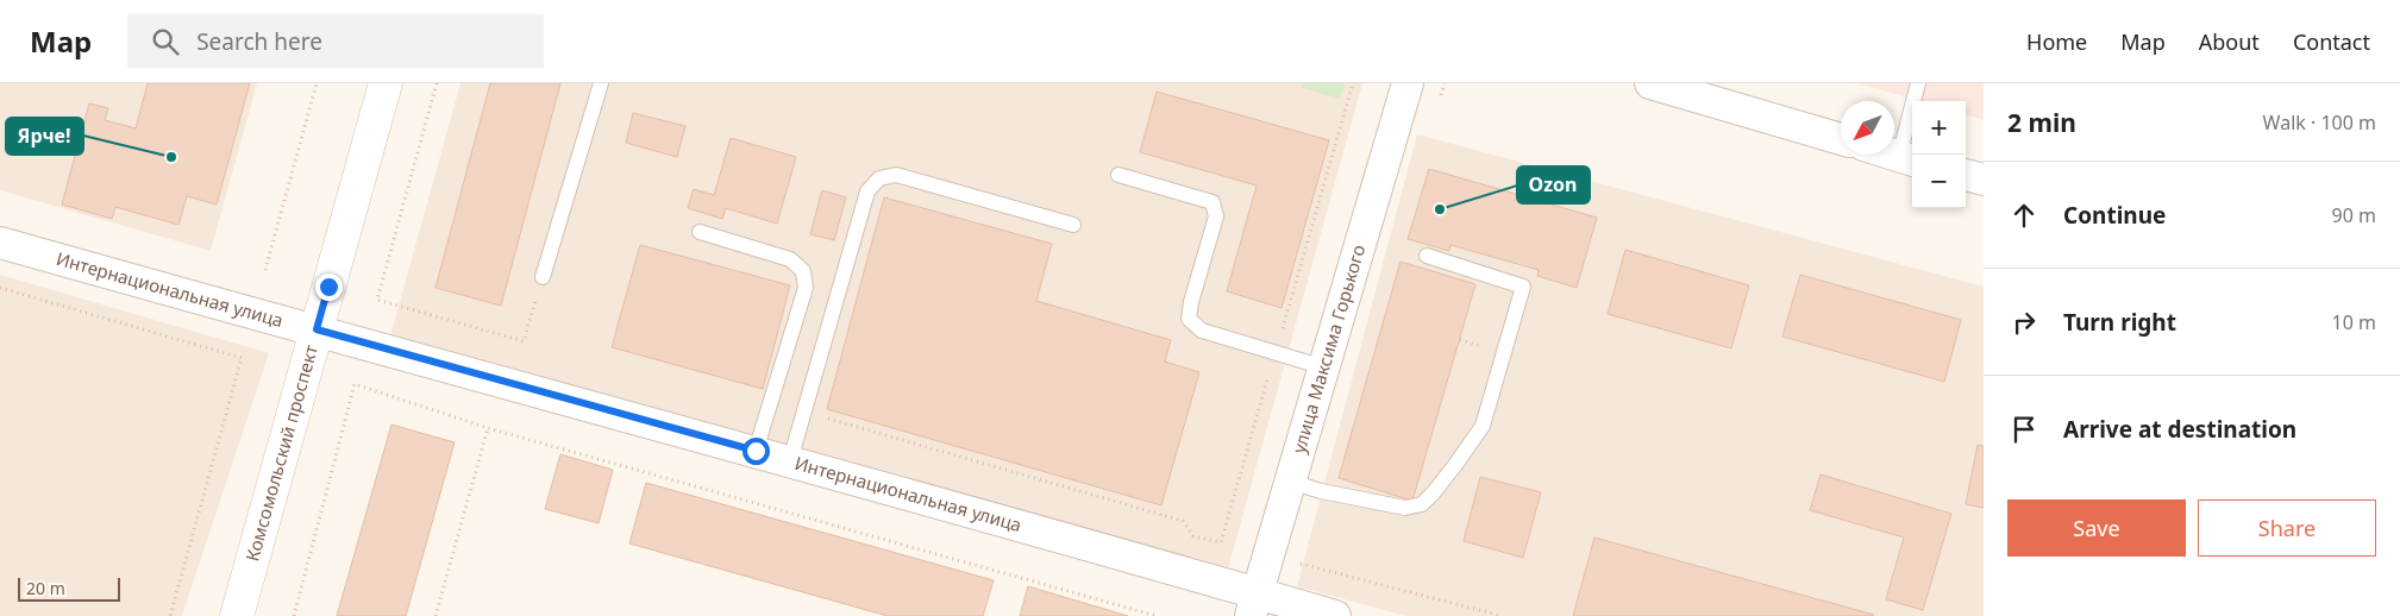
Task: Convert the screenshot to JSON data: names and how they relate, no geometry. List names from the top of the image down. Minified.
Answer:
{"streets":{"street":["Интернациональная улица","улица Максима Горького","Комсомольский проспект"]},"crossings":[["Интернациональная улица","улица Максима Горького"],["Интернациональная улица","Комсомольский проспект"]],"places":["Ярче!","Ozon"],"scale_bar":"20 m","north":"bottom left","page":{"header":"Map","search":"Search here","nav":["Home","Map","About","Contact"],"heading":["2 min","Walk · 100 m"],"map_buttons":["+","−"],"list":[["Continue","90 m"],["Turn right","10 m"],"Arrive at destination"],"buttons":["Save","Share"],"scale":"20 m"}}
